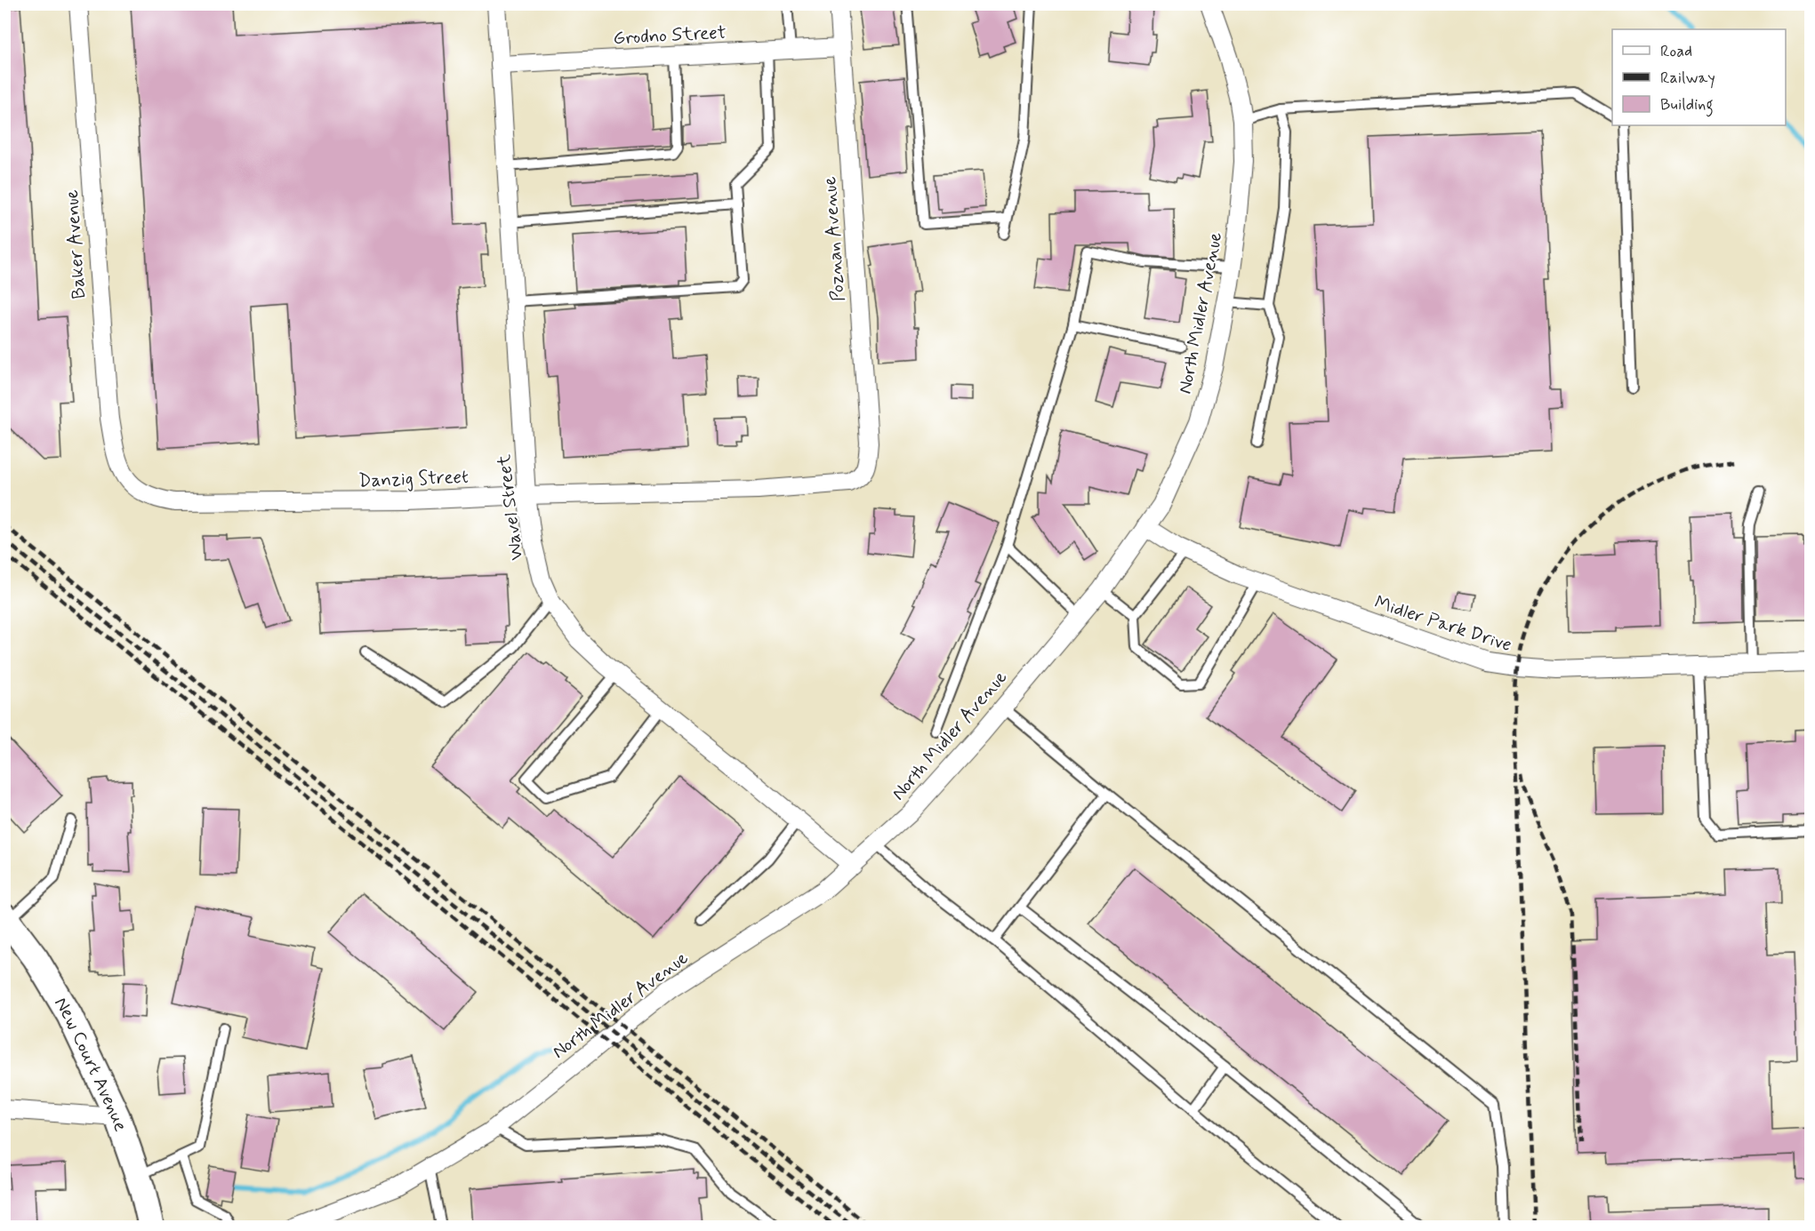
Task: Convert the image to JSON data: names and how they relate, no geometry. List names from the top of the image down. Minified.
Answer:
{"streets":{"main road":["New Court Avenue"],"street":["Grodno Street","Poznan Avenue","Baker Avenue","North Midler Avenue","Danzig Street","Wavel Street","Midler Park Drive"]},"crossings":[["Grodno Street","Poznan Avenue"],["Grodno Street","Wavel Street"],["Poznan Avenue","Danzig Street"],["Baker Avenue","Danzig Street"],["North Midler Avenue","Wavel Street"],["North Midler Avenue","Midler Park Drive"],["Danzig Street","Wavel Street"]],"legend":["Road","Railway","Building"]}
